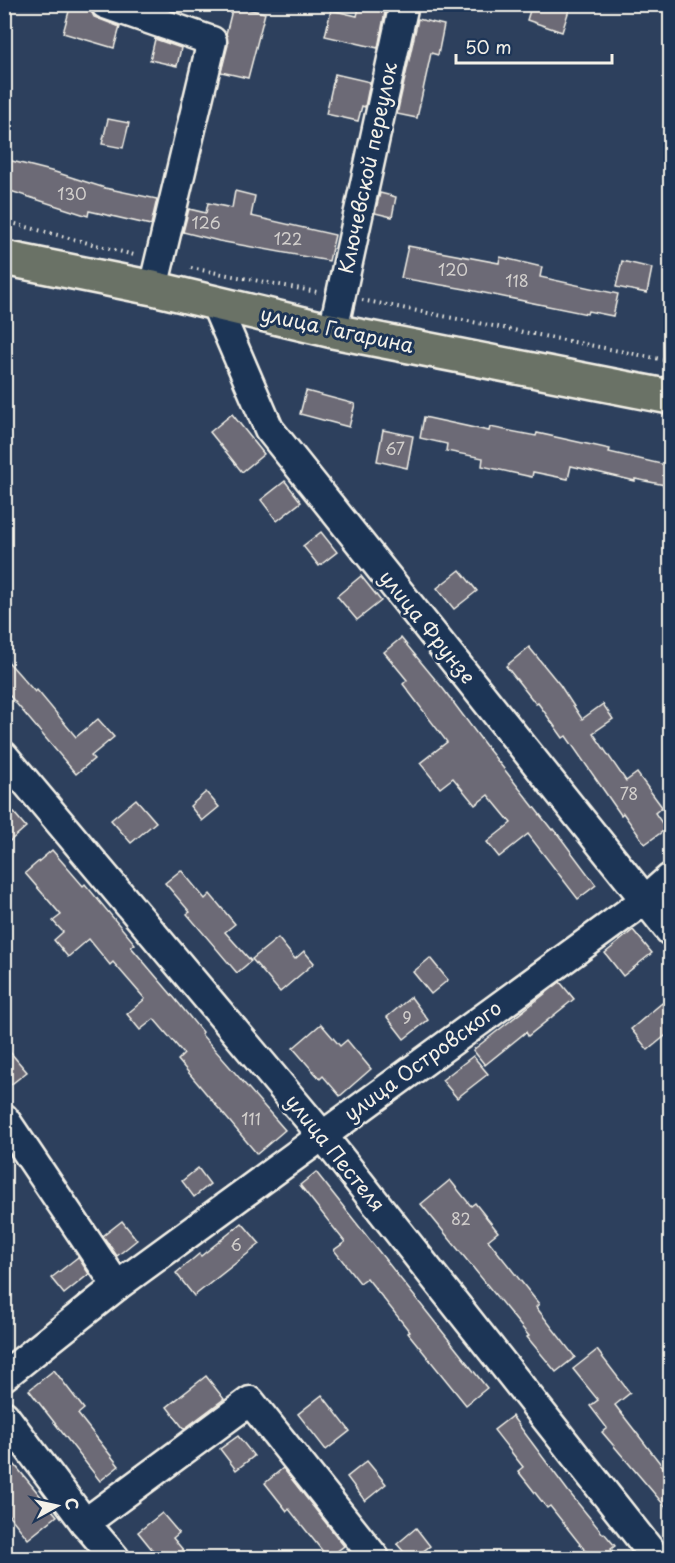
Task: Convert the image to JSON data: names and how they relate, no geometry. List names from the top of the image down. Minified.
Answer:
{"streets":{"main road":["улица Гагарина"],"street":["Ключевской переулок","улица Фрунзе","улица Островского","улица Пестеля"]},"crossings":[["Ключевской переулок","улица Гагарина"],["улица Гагарина","улица Фрунзе"],["улица Фрунзе","улица Островского"],["улица Островского","улица Пестеля"]],"house_numbers":["130","126","122","120","118","67","78","9","111","82","6"],"scale_bar":"50 m","north":"right"}
